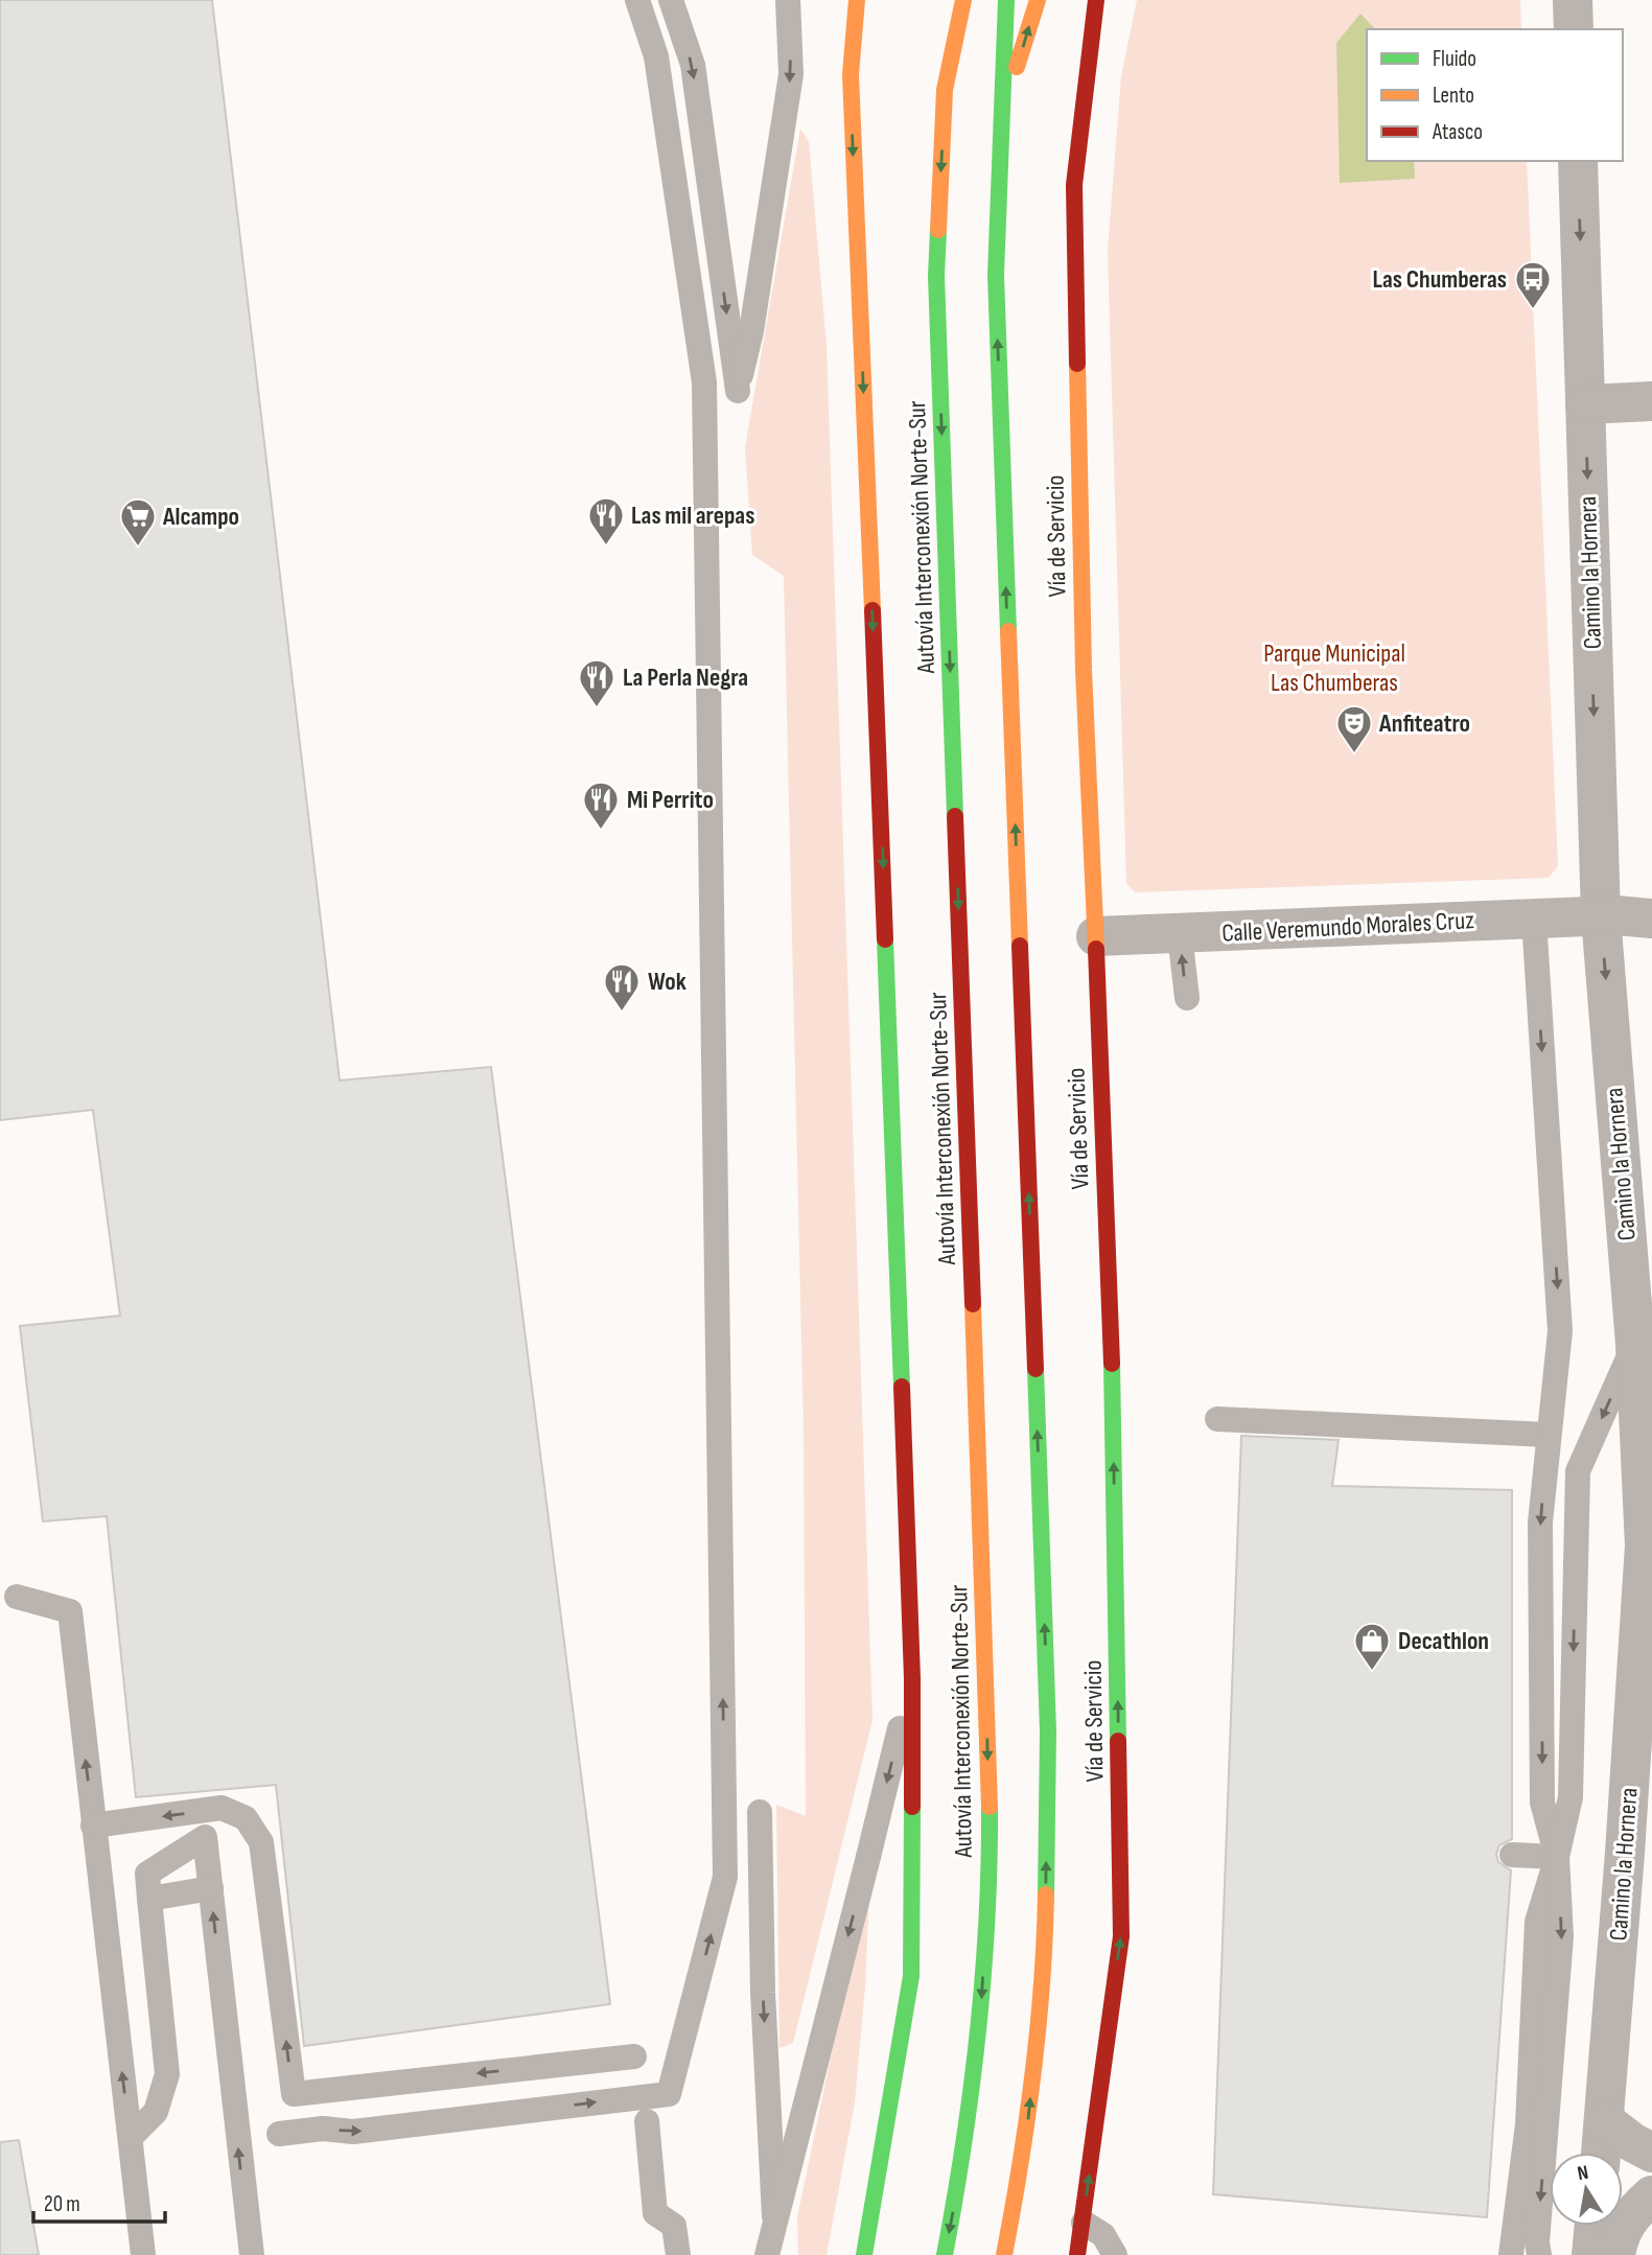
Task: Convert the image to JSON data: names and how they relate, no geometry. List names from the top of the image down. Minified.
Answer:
{"streets":{"main road":["Vía de Servicio","Autovía Interconexión Norte-Sur"],"street":["Camino la Hornera","Calle Veremundo Morales Cruz"]},"crossings":[["Vía de Servicio","Calle Veremundo Morales Cruz"],["Camino la Hornera","Calle Veremundo Morales Cruz"]],"one_way":["Camino la Hornera"],"parks":["Parque Municipal Las Chumberas"],"places":{"bus stop":["Las Chumberas"],"restaurant":["Las mil arepas","La Perla Negra","Mi Perrito","Wok"],"supermarket":["Alcampo"],"theatre":["Anfiteatro"],"shop":["Decathlon"]},"legend":["Fluido","Lento","Atasco"],"scale_bar":"20 m","north":"top"}
